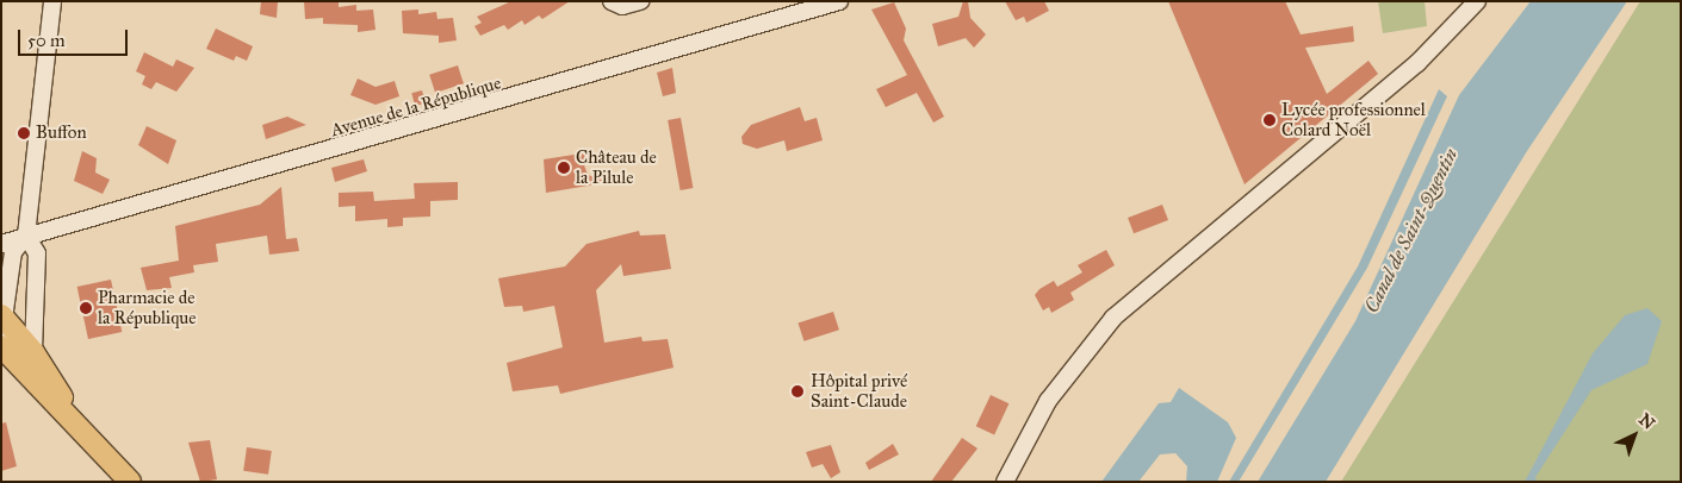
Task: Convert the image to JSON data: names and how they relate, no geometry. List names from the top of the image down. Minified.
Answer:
{"streets":{"street":["Avenue de la République"]},"water":["Canal de Saint-Quentin"],"places":["Lycée professionnel Colard Noël","Buffon","Château de la Pilule","Pharmacie de la République","Hôpital privé Saint-Claude"],"scale_bar":"50 m","north":"top right"}
